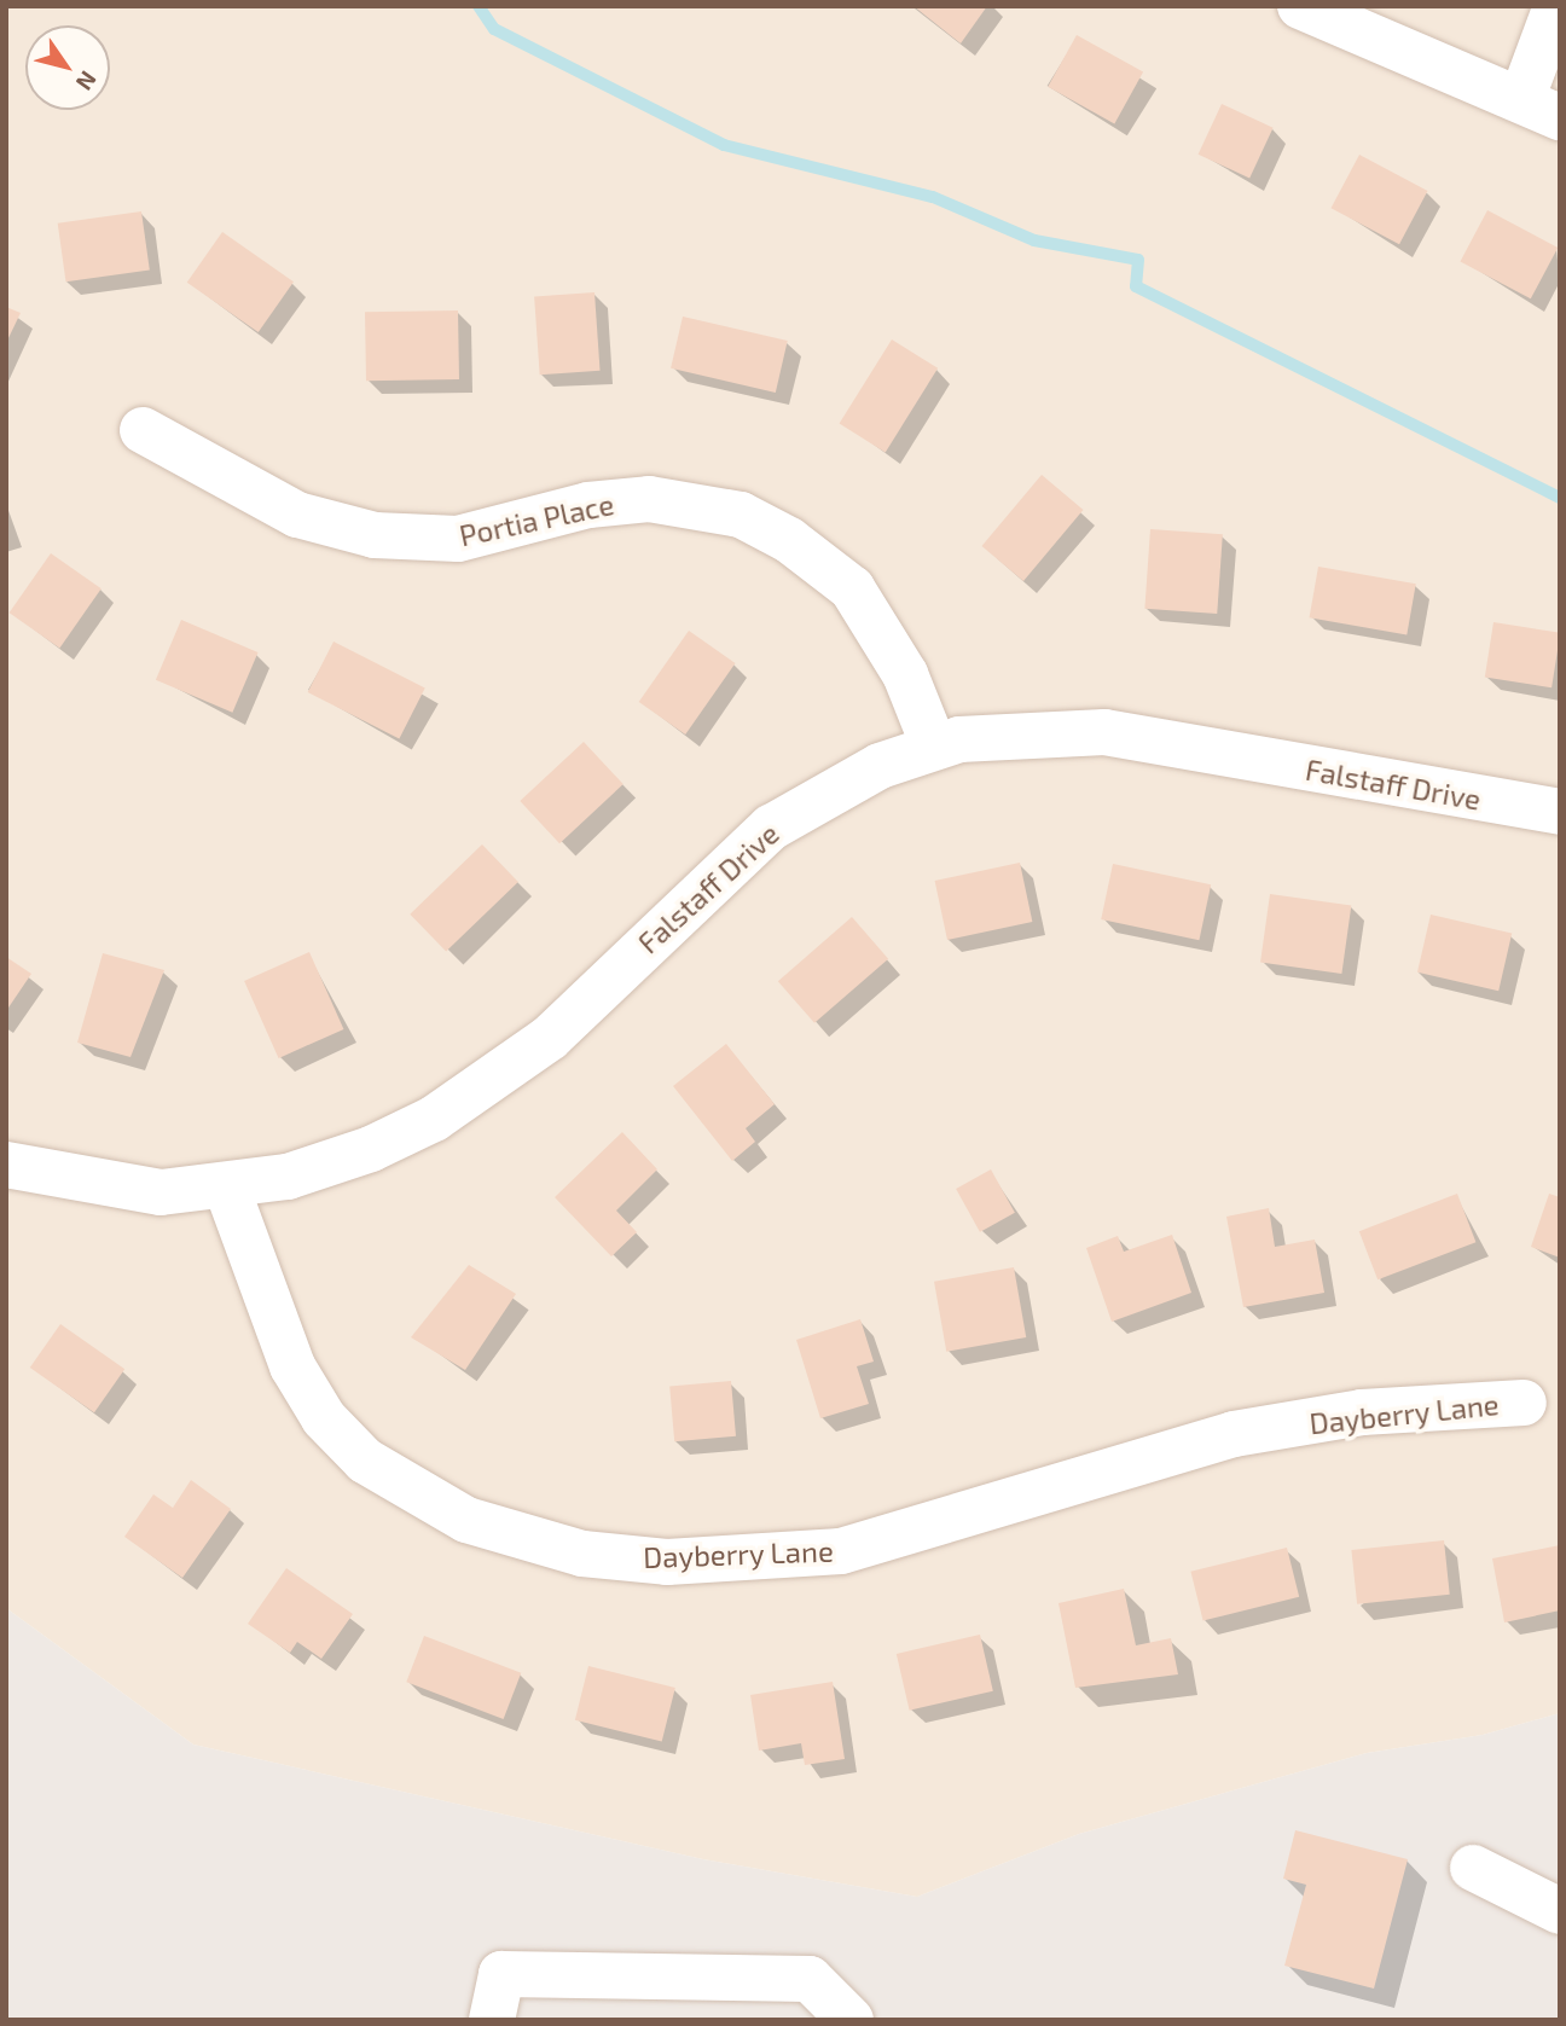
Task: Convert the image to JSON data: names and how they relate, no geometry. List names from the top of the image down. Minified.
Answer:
{"streets":{"street":["Portia Place","Falstaff Drive","Dayberry Lane"]},"crossings":[["Portia Place","Falstaff Drive"],["Falstaff Drive","Dayberry Lane"]],"north":"bottom right"}
